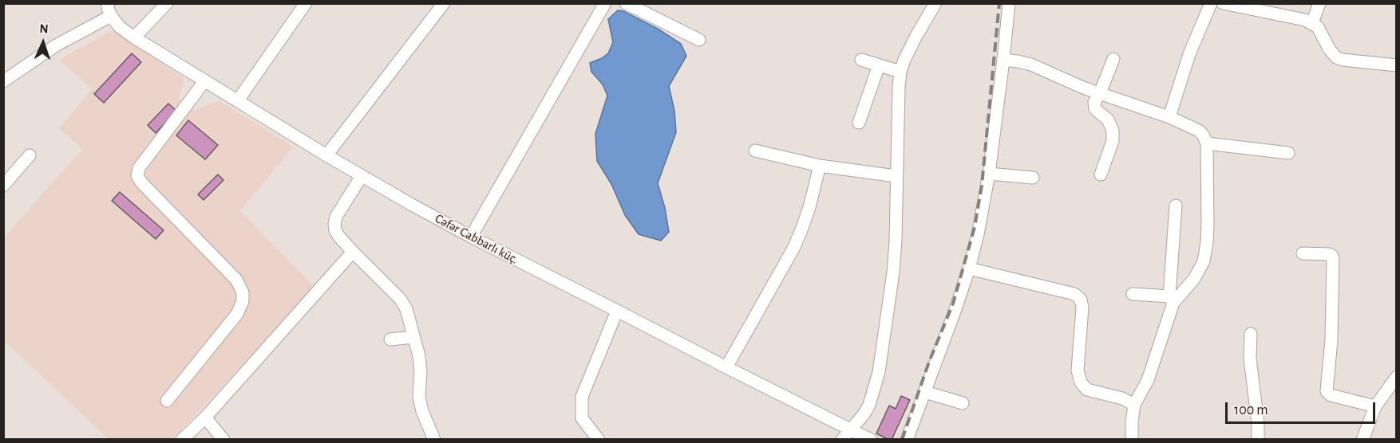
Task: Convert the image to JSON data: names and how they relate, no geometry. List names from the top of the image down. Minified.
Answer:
{"streets":{"street":["Cəfər Cabbarlı küç."]},"scale_bar":"100 m","north":"top"}
